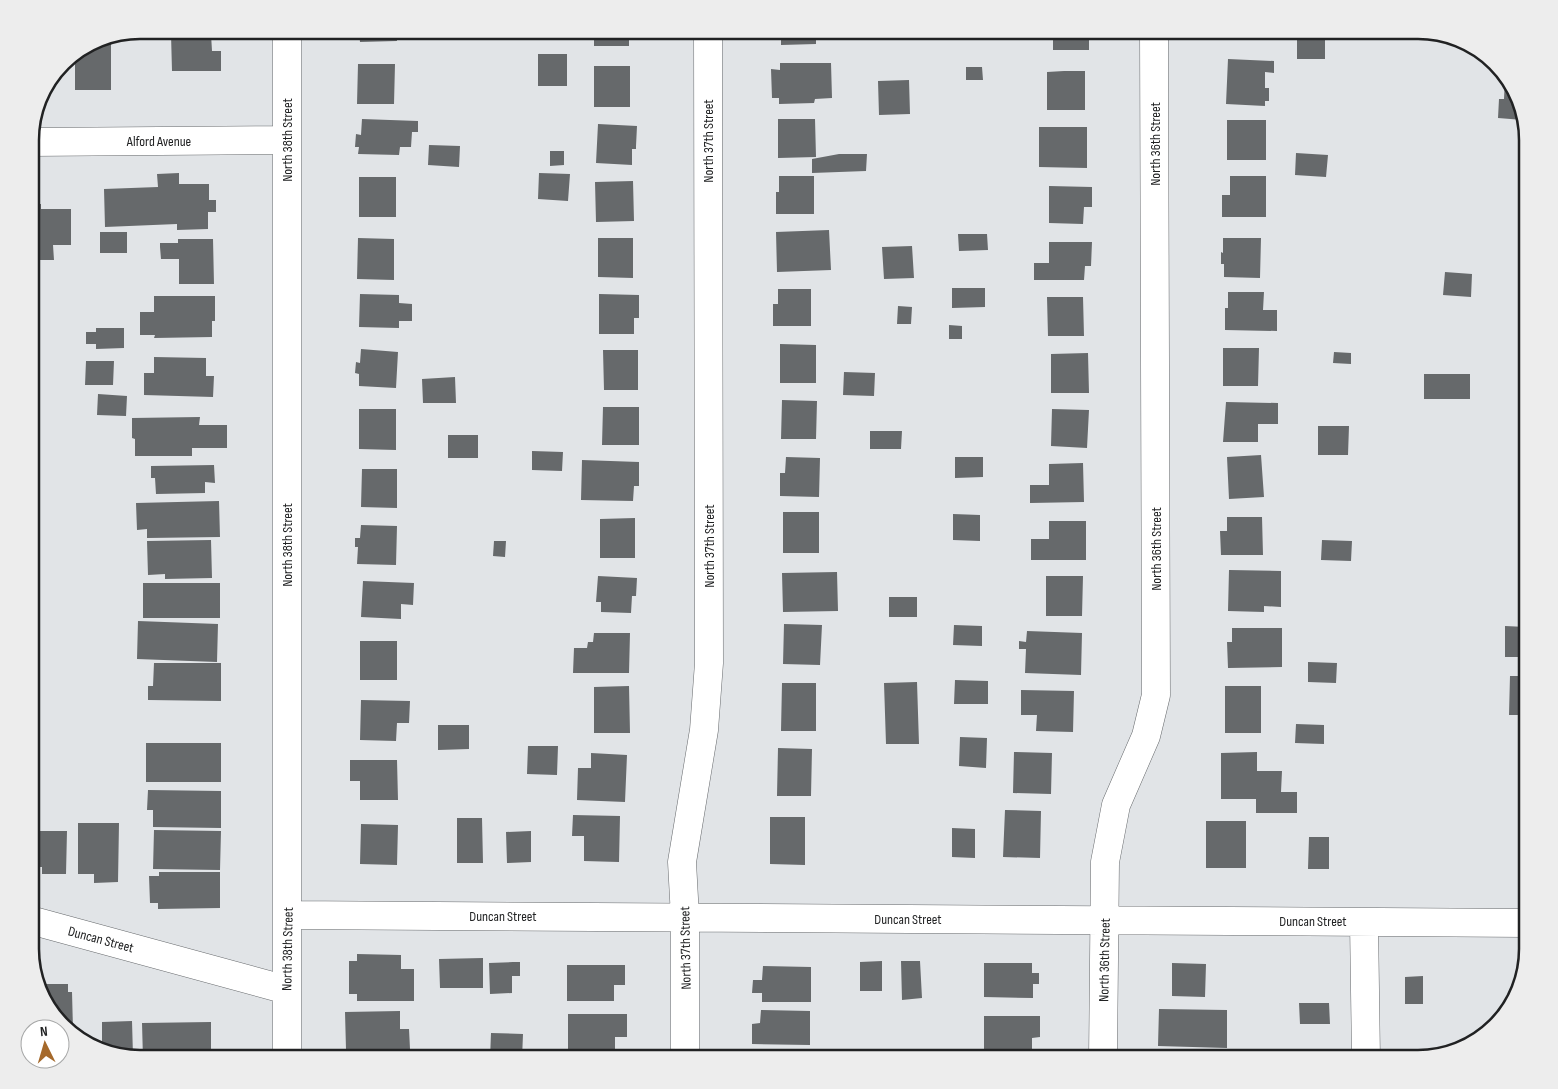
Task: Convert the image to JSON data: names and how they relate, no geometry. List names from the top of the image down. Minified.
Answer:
{"streets":{"street":["North 38th Street","Alford Avenue","North 37th Street","North 36th Street","Duncan Street"]},"crossings":[["North 38th Street","Alford Avenue"],["North 38th Street","Duncan Street"],["North 37th Street","Duncan Street"],["North 36th Street","Duncan Street"]],"north":"top"}
